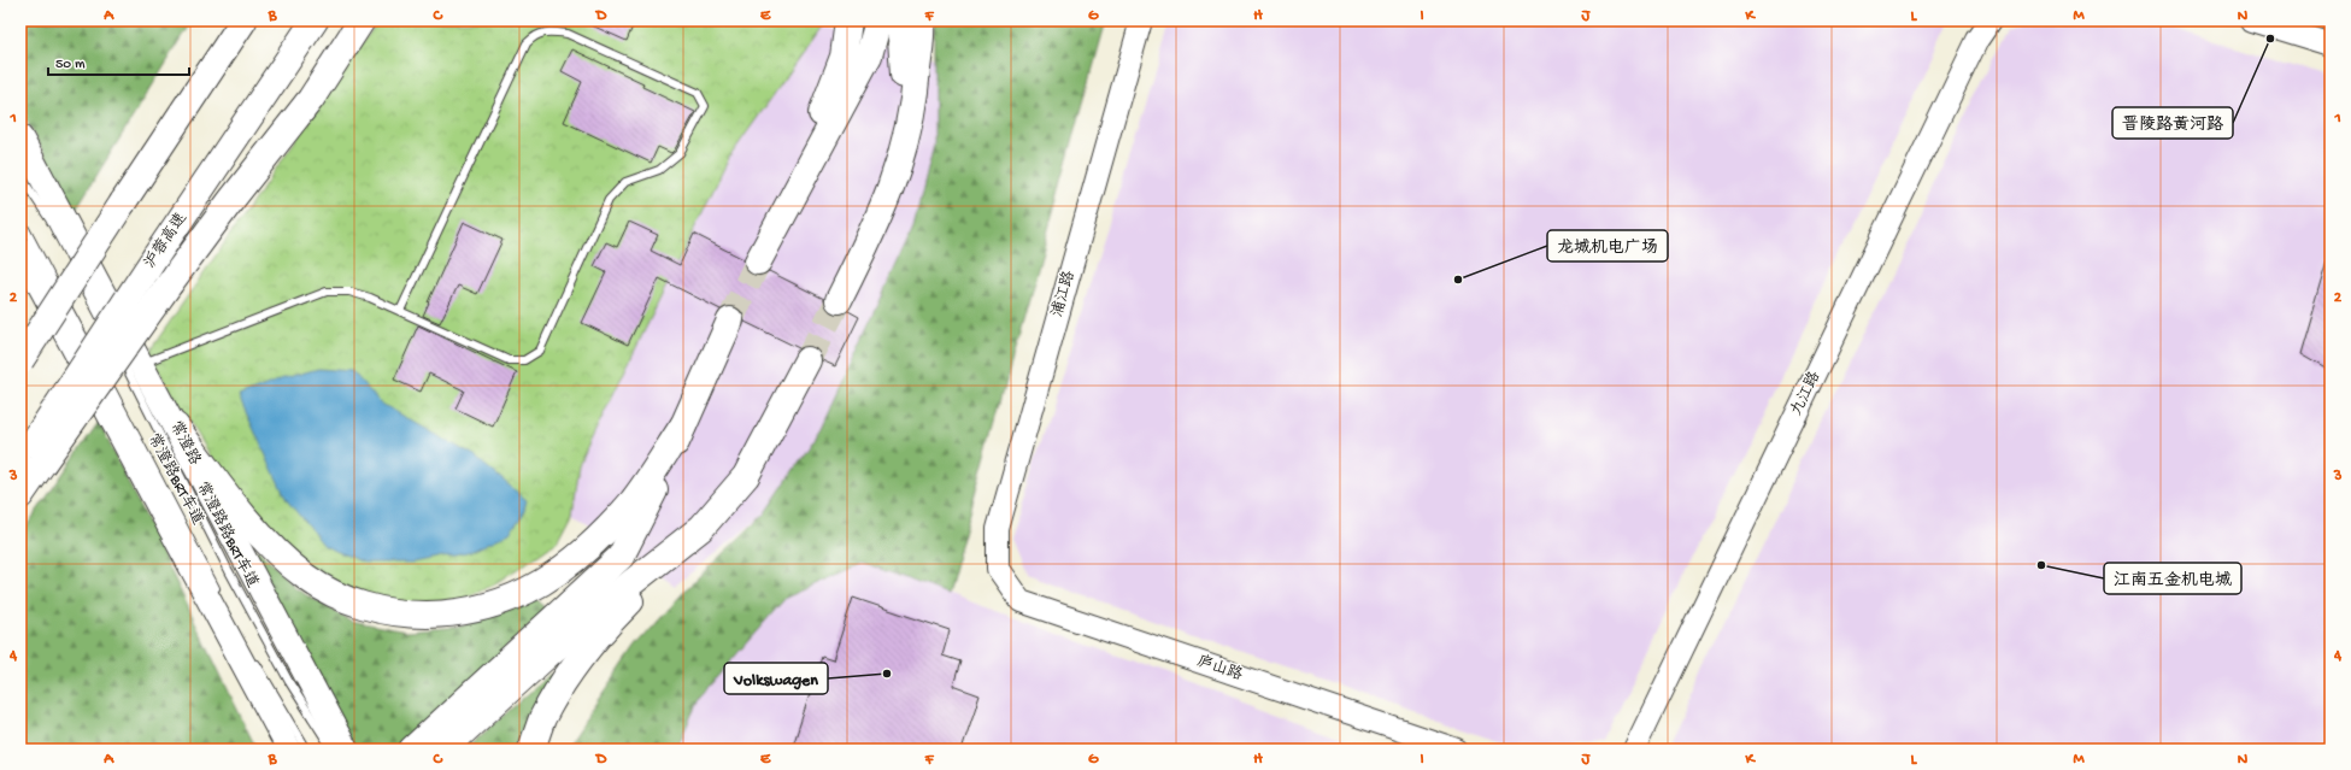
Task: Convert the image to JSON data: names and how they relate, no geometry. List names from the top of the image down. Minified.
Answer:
{"streets":{"highway":["沪蓉高速"],"main road":["常澄路"],"street":["浦江路","九江路","庐山路"],"lane":["常澄路BRT车道","常澄路路BRT车道"]},"crossings":[["浦江路","庐山路"]],"places":["晋陵路黄河路","龙城机电广场","江南五金机电城","Volkswagen"],"scale_bar":"50 m","grid":{"columns":["A","B","C","D","E","F","G","H","I","J","K","L","M","N"],"rows":["1","2","3","4"]}}
